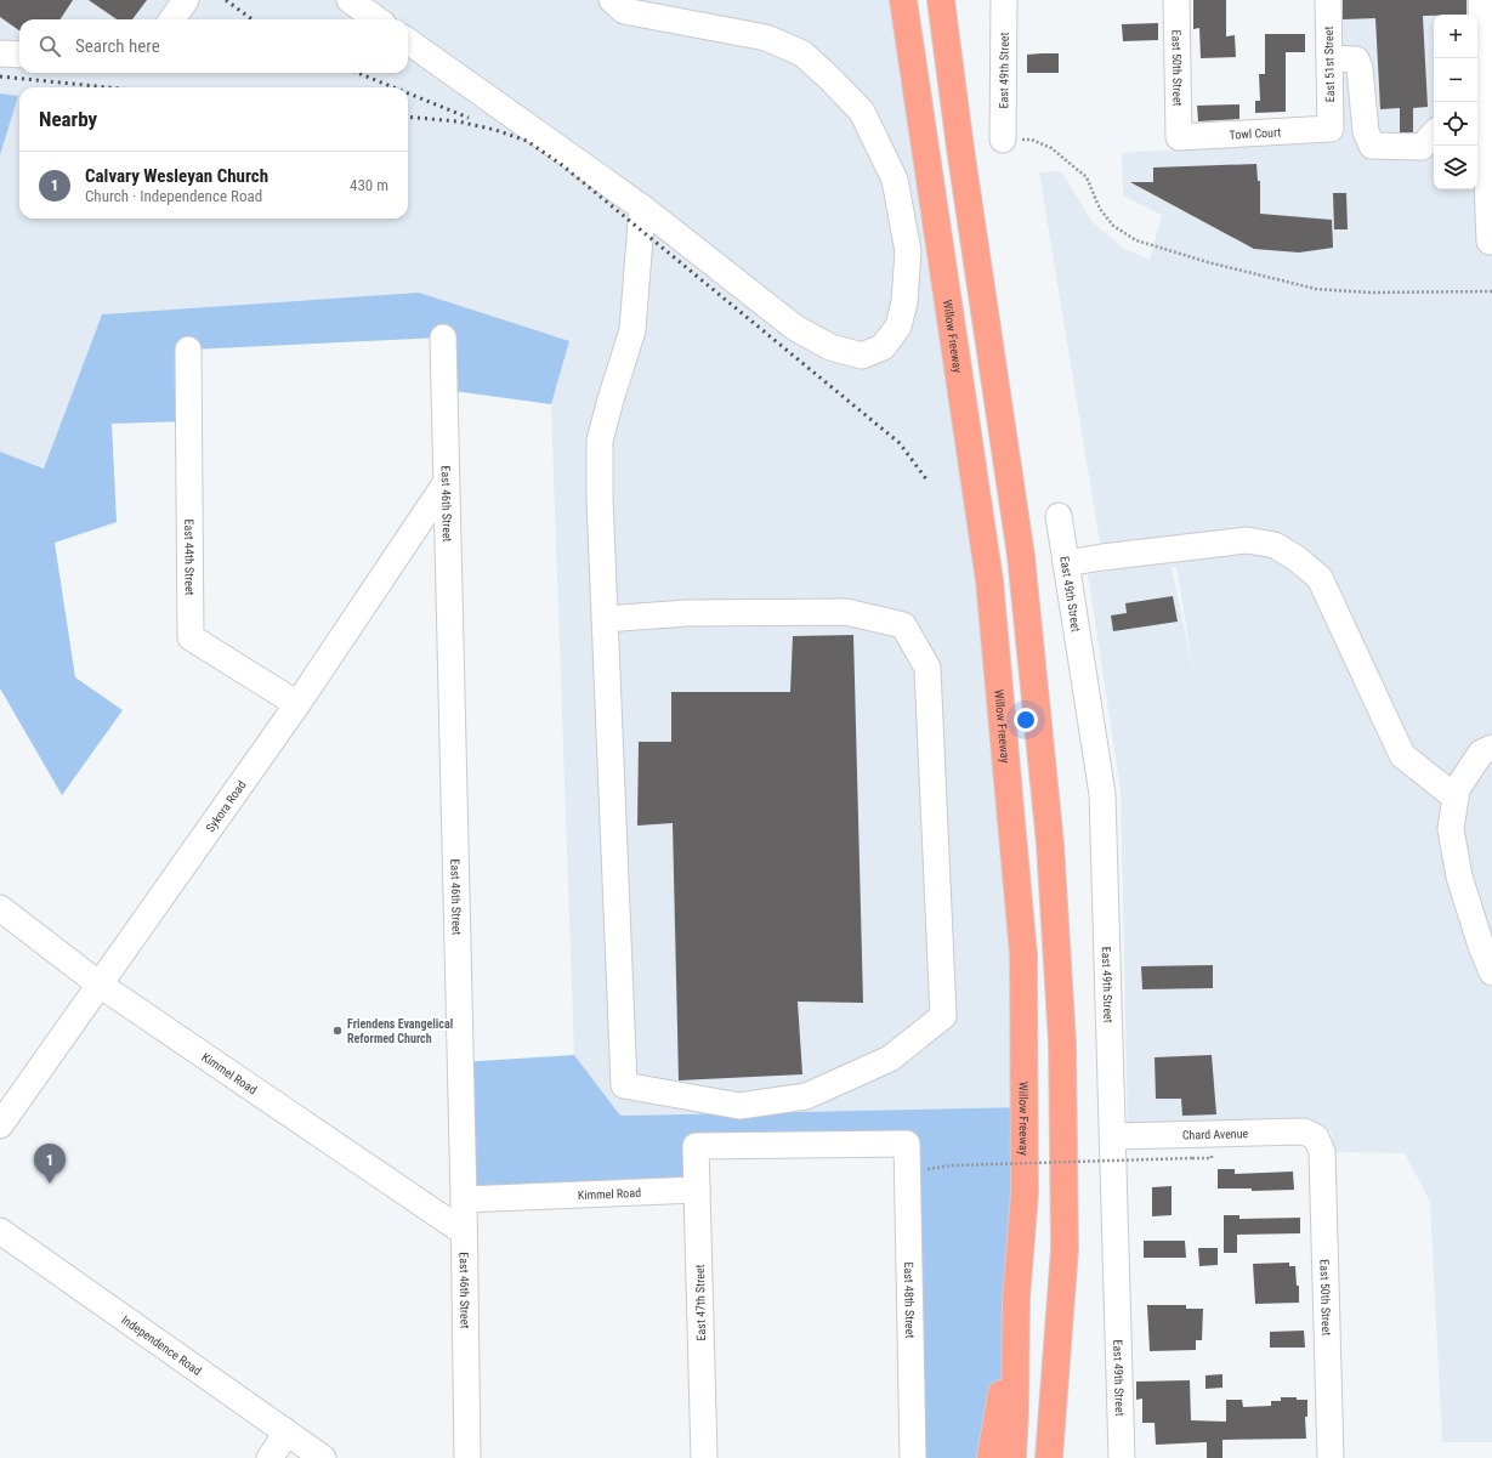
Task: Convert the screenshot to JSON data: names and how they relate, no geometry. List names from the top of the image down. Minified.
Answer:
{"streets":{"highway":["Willow Freeway"],"street":["East 51st Street","East 50th Street","East 49th Street","Towl Court","East 46th Street","East 44th Street","Sykora Road","Kimmel Road","Chard Avenue","East 48th Street","East 47th Street","Independence Road"]},"crossings":[["East 51st Street","Towl Court"],["East 50th Street","Towl Court"],["East 50th Street","Chard Avenue"],["East 49th Street","Chard Avenue"],["East 46th Street","Sykora Road"],["East 46th Street","Kimmel Road"],["East 44th Street","Sykora Road"],["Sykora Road","Kimmel Road"],["Kimmel Road","East 47th Street"],["East 48th Street","East 47th Street"]],"places":["Friendens Evangelical Reformed Church"],"page":{"map_buttons":["+","−"],"search":"Search here","heading":"Nearby","list":[{"mark":"1","name":"Calvary Wesleyan Church","note":"Church · Independence Road","value":"430 m"}],"pins":"1"}}
